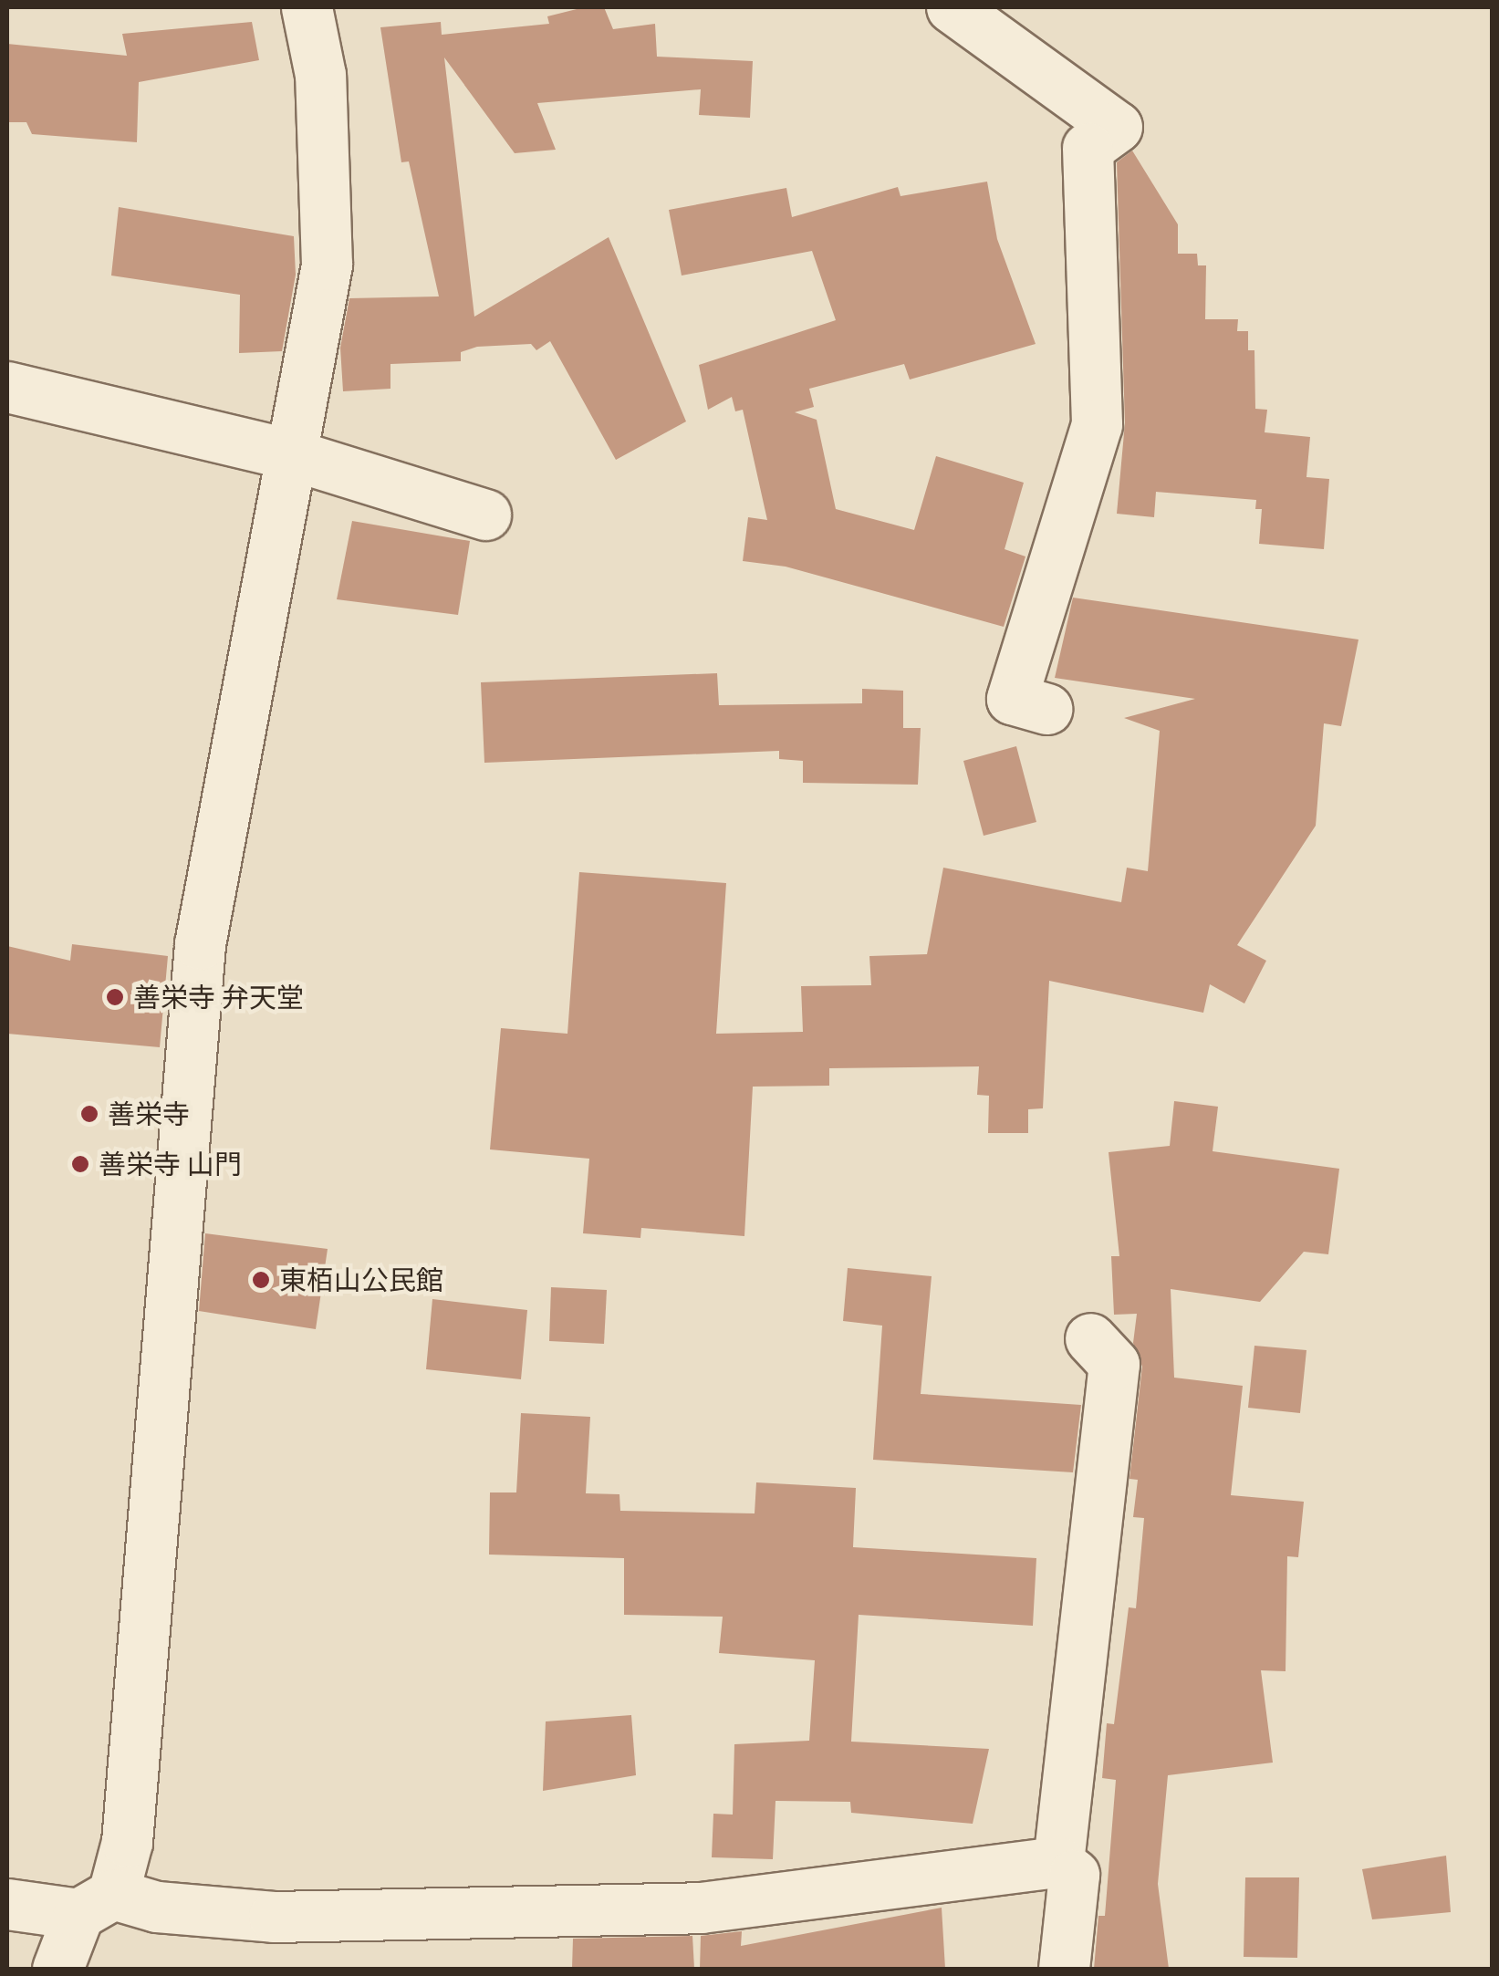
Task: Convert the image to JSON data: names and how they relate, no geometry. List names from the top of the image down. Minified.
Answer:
{"places":["善栄寺 弁天堂","善栄寺","善栄寺 山門","東栢山公民館"]}
